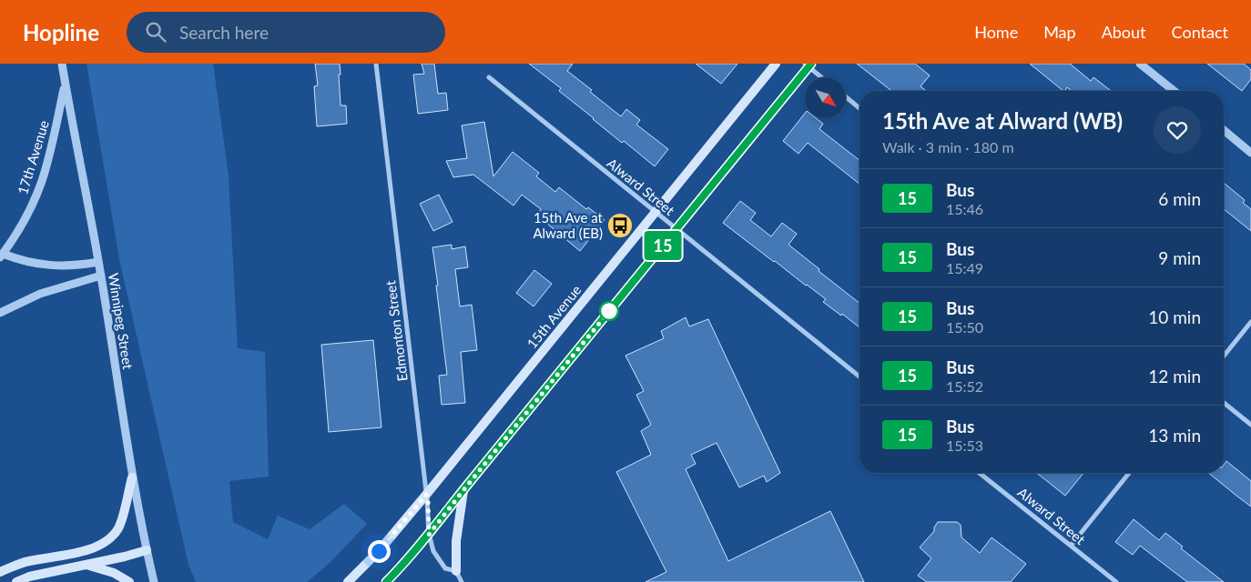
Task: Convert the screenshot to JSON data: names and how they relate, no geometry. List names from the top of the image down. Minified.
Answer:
{"streets":{"main road":["15th Avenue"],"street":["17th Avenue","Alward Street","Winnipeg Street","Edmonton Street"]},"crossings":[["17th Avenue","Winnipeg Street"],["Alward Street","15th Avenue"],["15th Avenue","Edmonton Street"]],"places":{"bus stop":["15th Ave at Alward (EB)"]},"lines":["bus line 15"],"north":"bottom right","page":{"header":"Hopline","search":"Search here","nav":["Home","Map","About","Contact"],"on_map":"15","heading":["15th Ave at Alward (WB)","Walk · 3 min · 180 m"],"list":[{"mark":"15","name":"Bus","note":"15:46","value":"6 min"},{"mark":"15","name":"Bus","note":"15:49","value":"9 min"},{"mark":"15","name":"Bus","note":"15:50","value":"10 min"},{"mark":"15","name":"Bus","note":"15:52","value":"12 min"},{"mark":"15","name":"Bus","note":"15:53","value":"13 min"}]}}
